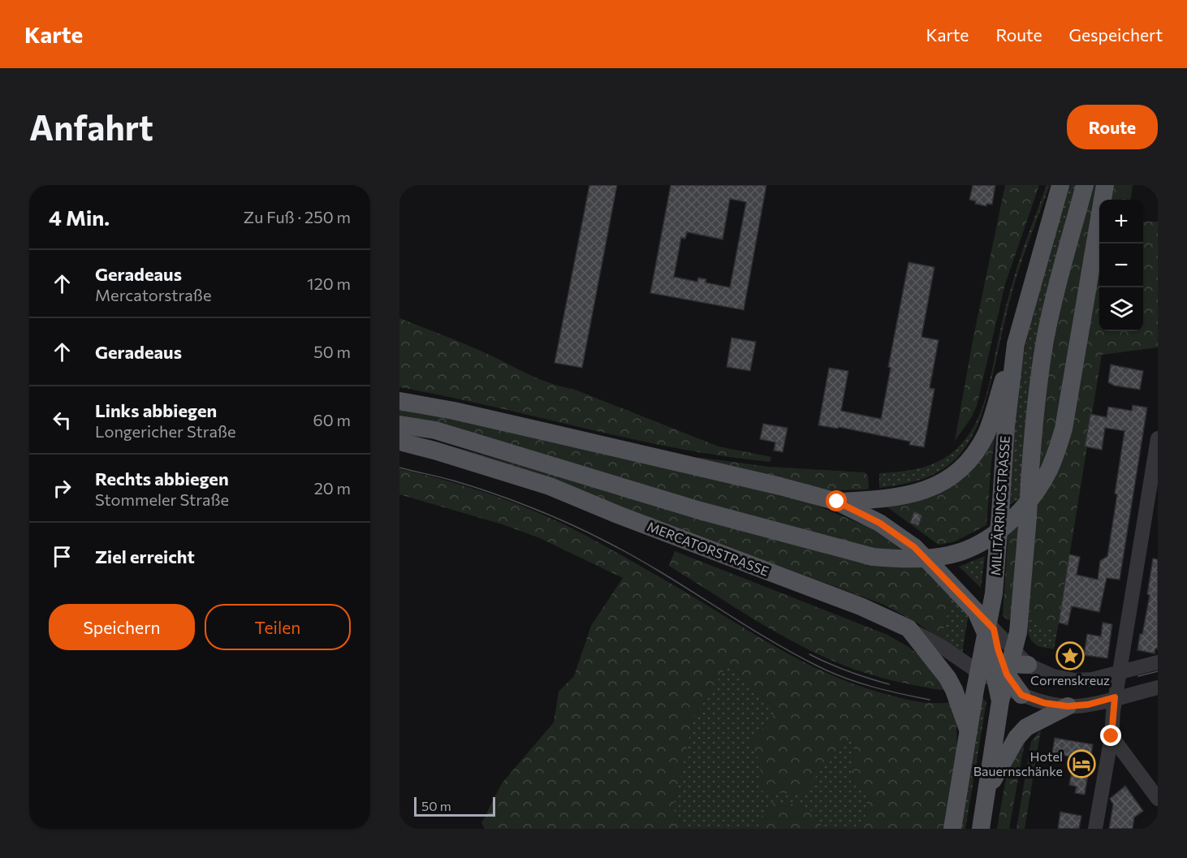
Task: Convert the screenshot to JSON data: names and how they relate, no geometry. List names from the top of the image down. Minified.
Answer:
{"streets":{"main road":["MILITÄRRINGSTRASSE","MERCATORSTRASSE"]},"crossings":[["MILITÄRRINGSTRASSE","MERCATORSTRASSE"]],"places":{"place":["Correnskreuz"],"hotel":["Hotel Bauernschänke"]},"scale_bar":"50 m","page":{"header":"Karte","nav":["Karte","Route","Gespeichert"],"buttons":["Route",["Speichern","Teilen"]],"title":"Anfahrt","heading":["4 Min.","Zu Fuß · 250 m"],"map_buttons":["+","−"],"list":[["Geradeaus","Mercatorstraße","120 m"],["Geradeaus","50 m"],["Links abbiegen","Longericher Straße","60 m"],["Rechts abbiegen","Stommeler Straße","20 m"],"Ziel erreicht"],"scale":"50 m"}}
